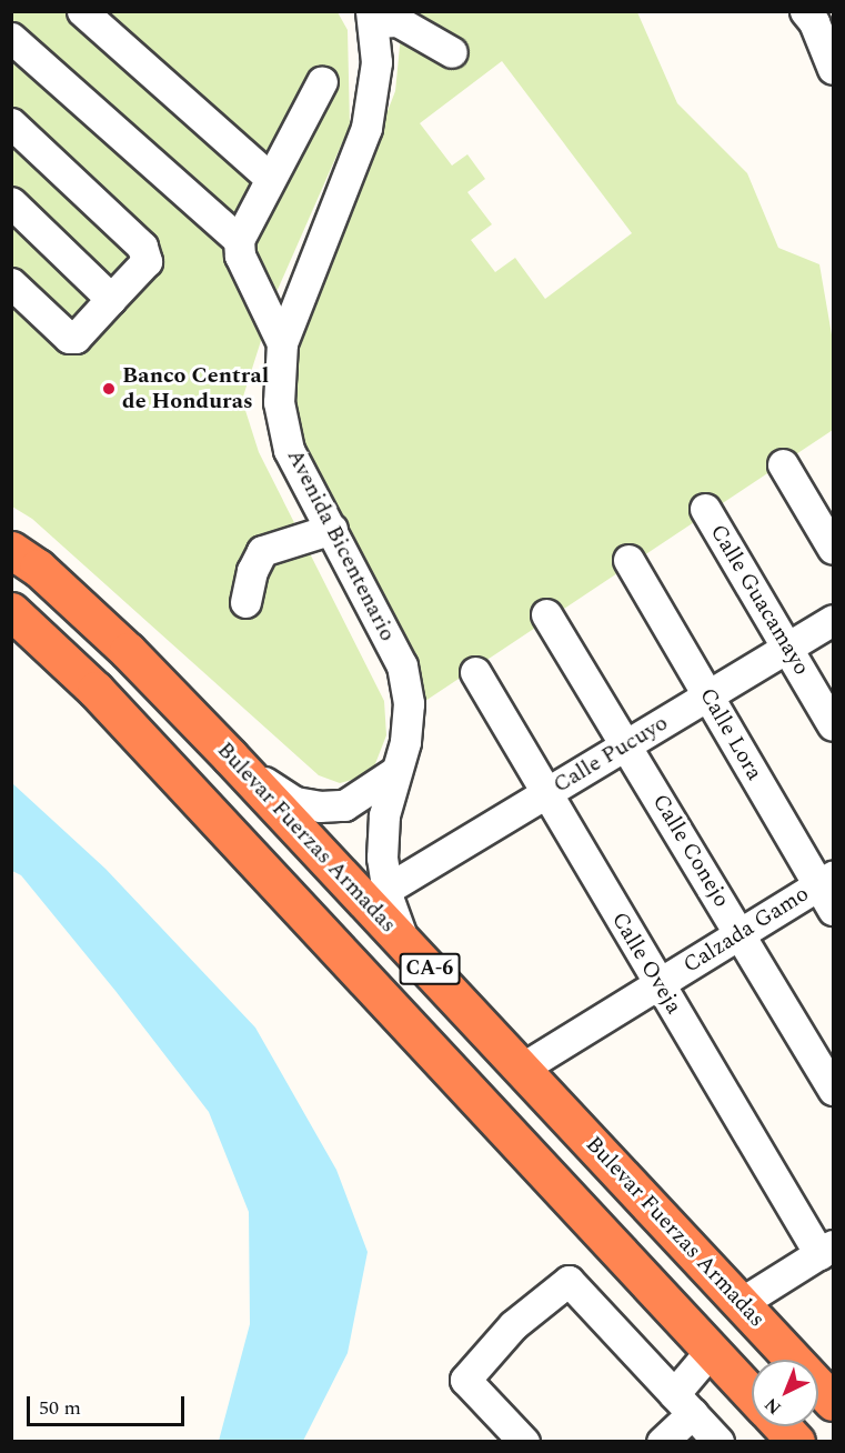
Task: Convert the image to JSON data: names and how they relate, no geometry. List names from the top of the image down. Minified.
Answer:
{"streets":{"highway":["Bulevar Fuerzas Armadas","CA-6"],"street":["Avenida Bicentenario","Calle Guacamayo","Calle Lora","Calle Pucuyo","Calle Conejo","Calzada Gamo","Calle Oveja"]},"crossings":[["Avenida Bicentenario","Calle Pucuyo"],["Avenida Bicentenario","Bulevar Fuerzas Armadas"],["Calle Guacamayo","Calle Pucuyo"],["Calle Lora","Calle Pucuyo"],["Calle Lora","Calzada Gamo"],["Calle Pucuyo","Calle Conejo"],["Calle Pucuyo","Calle Oveja"],["Bulevar Fuerzas Armadas","Calzada Gamo"],["Calle Conejo","Calzada Gamo"],["Calzada Gamo","Calle Oveja"]],"places":["Banco Central de Honduras"],"scale_bar":"50 m","north":"bottom left"}
